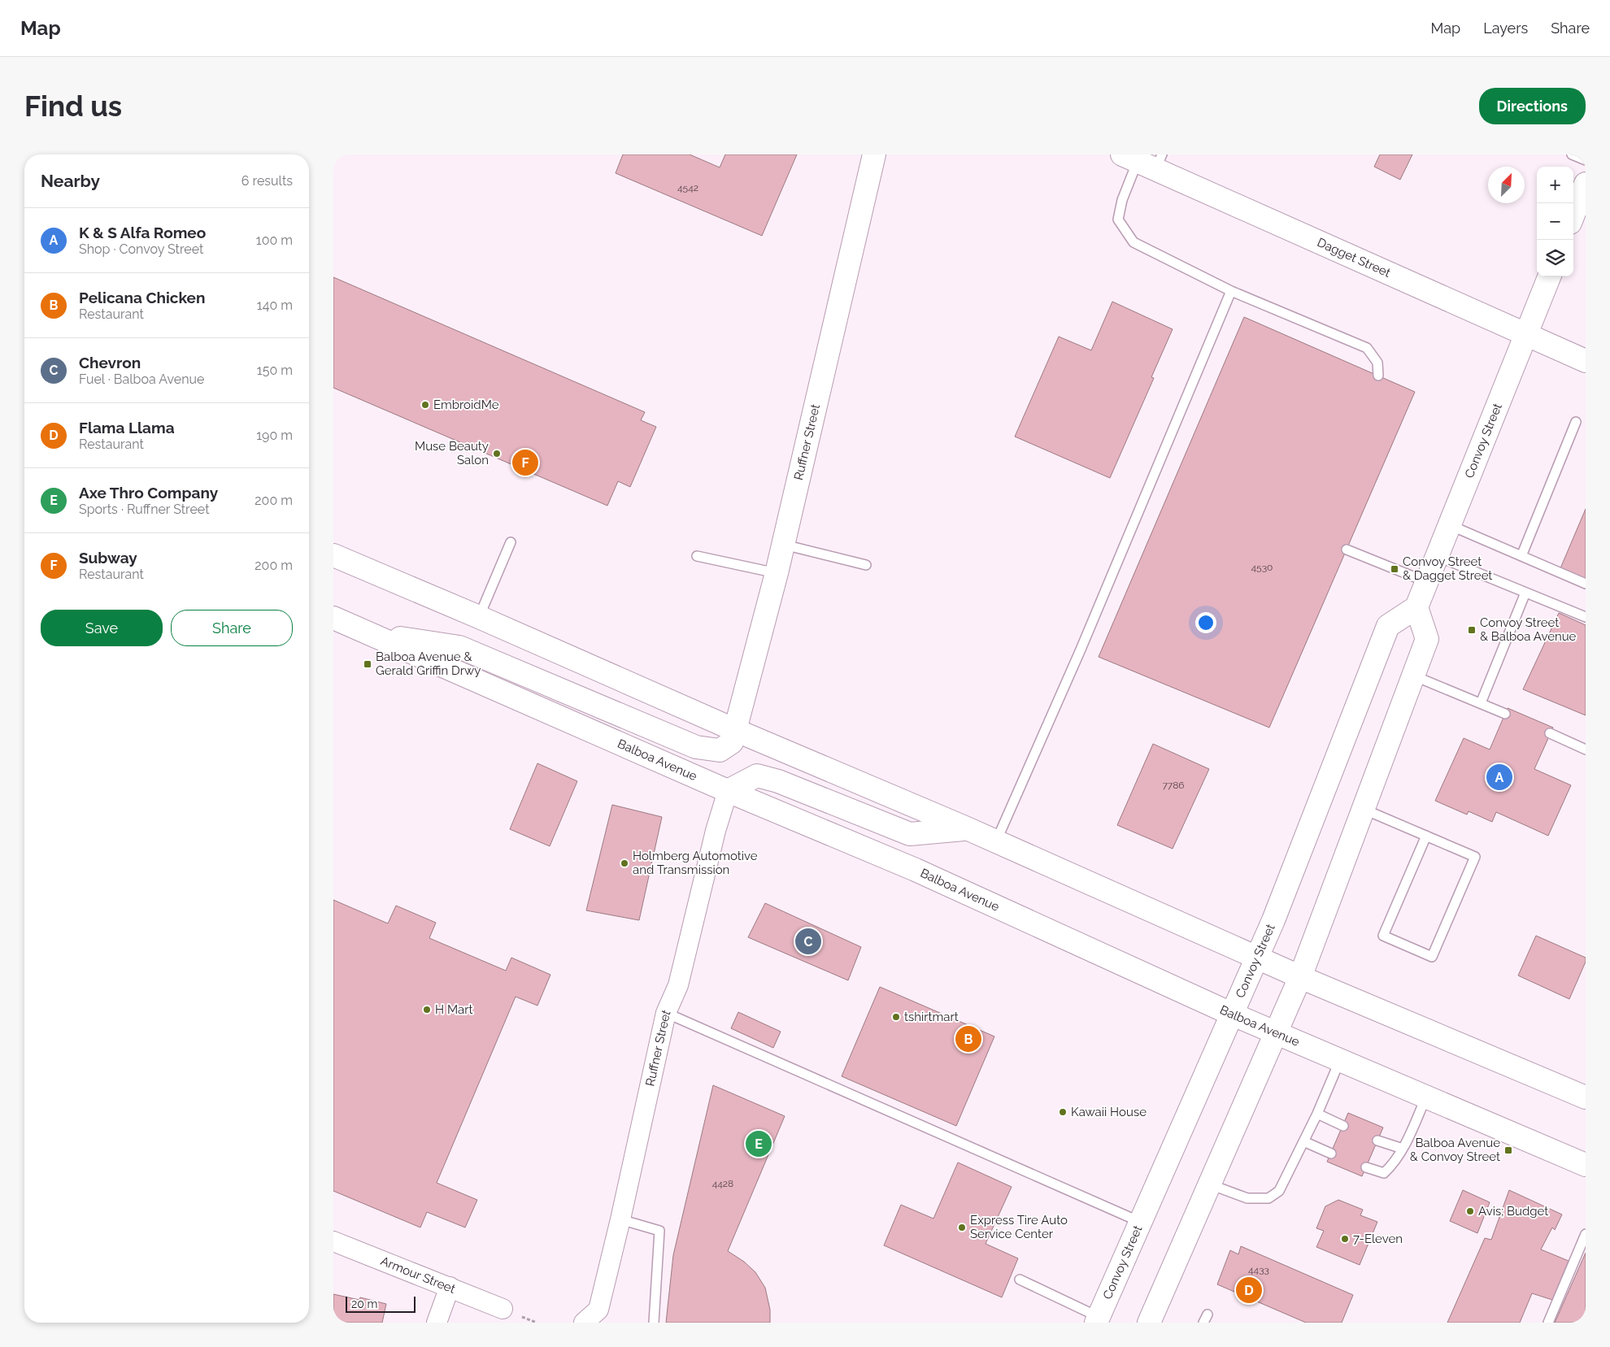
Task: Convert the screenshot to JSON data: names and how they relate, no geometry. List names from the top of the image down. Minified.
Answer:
{"streets":{"main road":["Dagget Street","Convoy Street","Ruffner Street","Balboa Avenue"],"street":["Armour Street"]},"crossings":[["Dagget Street","Convoy Street"],["Convoy Street","Balboa Avenue"],["Ruffner Street","Balboa Avenue"]],"places":{"other":["EmbroidMe","Muse Beauty Salon","Holmberg Automotive and Transmission","H Mart","tshirtmart","Kawaii House","Avis; Budget","Express Tire Auto Service Center","7-Eleven"],"transit":["Convoy Street & Dagget Street","Convoy Street & Balboa Avenue","Balboa Avenue & Gerald Griffin Drwy","Balboa Avenue & Convoy Street"]},"house_numbers":["4542","4530","7786","4428","4433"],"scale_bar":"20 m","north":"top right","page":{"header":"Map","nav":["Map","Layers","Share"],"buttons":["Directions",["Save","Share"]],"title":"Find us","heading":["Nearby","6 results"],"map_buttons":["+","−"],"list":[{"mark":"A","name":"K & S Alfa Romeo","note":"Shop · Convoy Street","value":"100 m"},{"mark":"B","name":"Pelicana Chicken","note":"Restaurant","value":"140 m"},{"mark":"C","name":"Chevron","note":"Fuel · Balboa Avenue","value":"150 m"},{"mark":"D","name":"Flama Llama","note":"Restaurant","value":"190 m"},{"mark":"E","name":"Axe Thro Company","note":"Sports · Ruffner Street","value":"200 m"},{"mark":"F","name":"Subway","note":"Restaurant","value":"200 m"}],"pins":["F","A","C","B","E","D"],"scale":"20 m"}}
